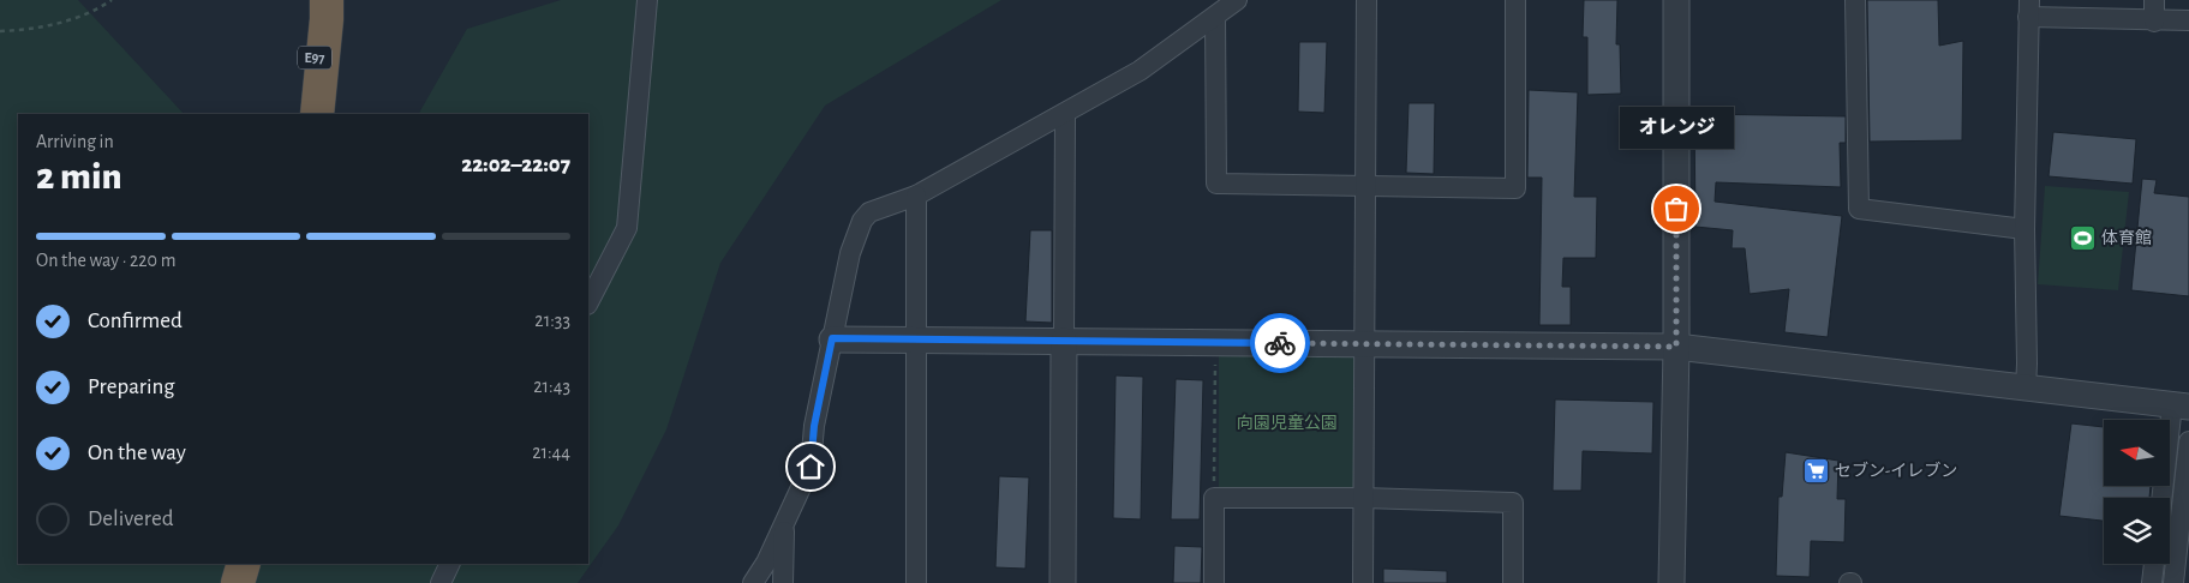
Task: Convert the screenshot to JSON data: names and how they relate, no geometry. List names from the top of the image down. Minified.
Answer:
{"streets":{"highway":["E97"]},"parks":["向園児童公園"],"places":{"other":["オレンジ"],"sports":["体育館"],"supermarket":["セブン-イレブン"]},"north":"left","page":{"bubble":"オレンジ","heading":["2 min","Arriving in","22:02–22:07"],"bar":"On the way · 220 m","list":[["Confirmed","21:33"],["Preparing","21:43"],["On the way","21:44"],"Delivered"]}}
